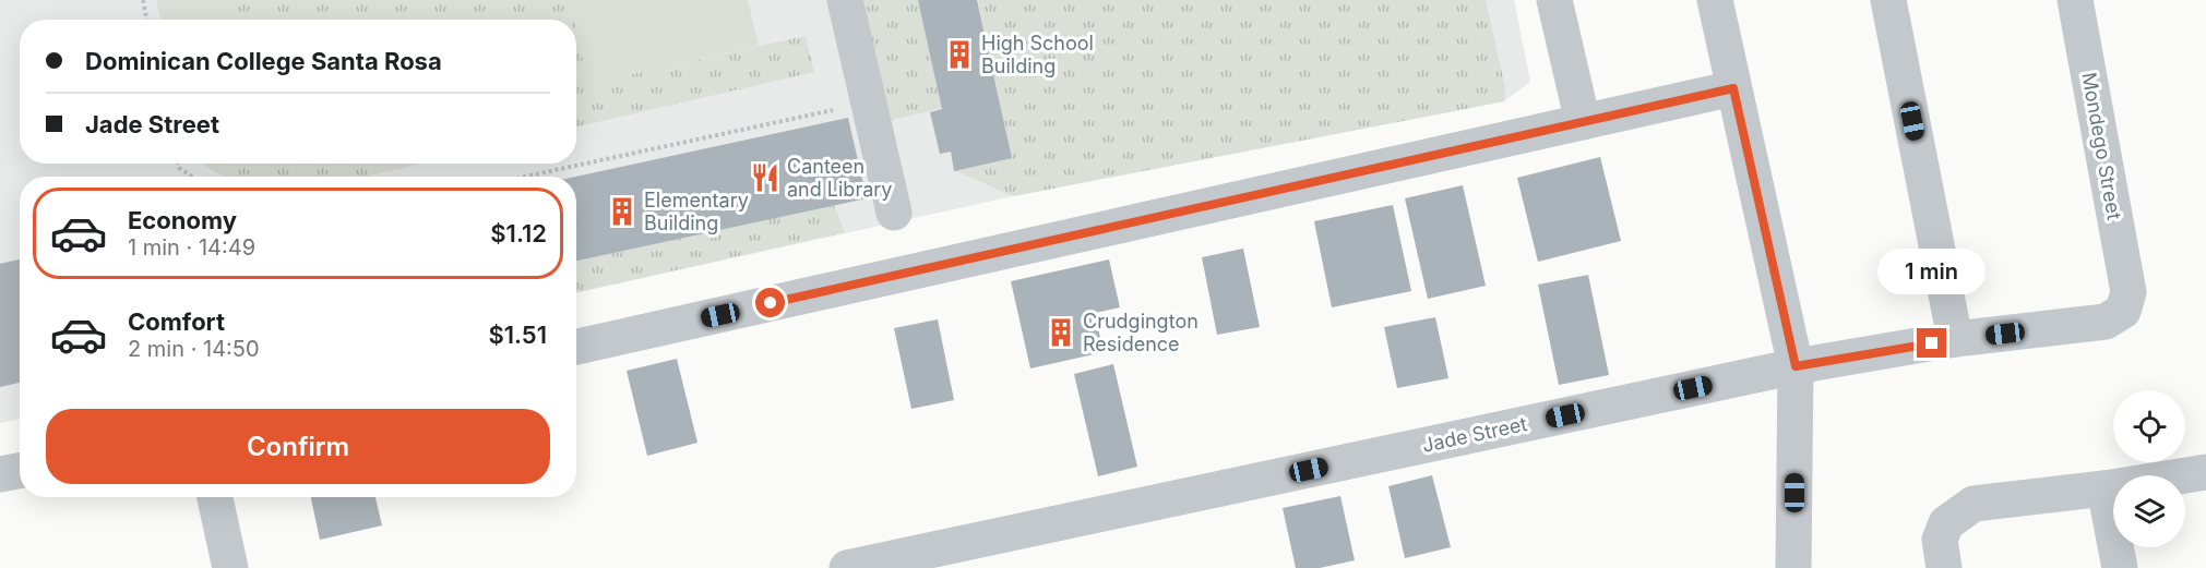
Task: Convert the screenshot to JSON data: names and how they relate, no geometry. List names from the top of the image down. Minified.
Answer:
{"streets":{"street":["Mondego Street","Jade Street"]},"crossings":[["Mondego Street","Jade Street"]],"places":{"building":["High School Building","Elementary Building","Crudgington Residence"],"restaurant":["Canteen and Library"]},"page":{"banner":["Dominican College Santa Rosa","Jade Street"],"list":[{"name":"Economy","note":"1 min · 14:49","value":"$1.12"},{"name":"Comfort","note":"2 min · 14:50","value":"$1.51"}],"bubble":"1 min","buttons":"Confirm"}}
